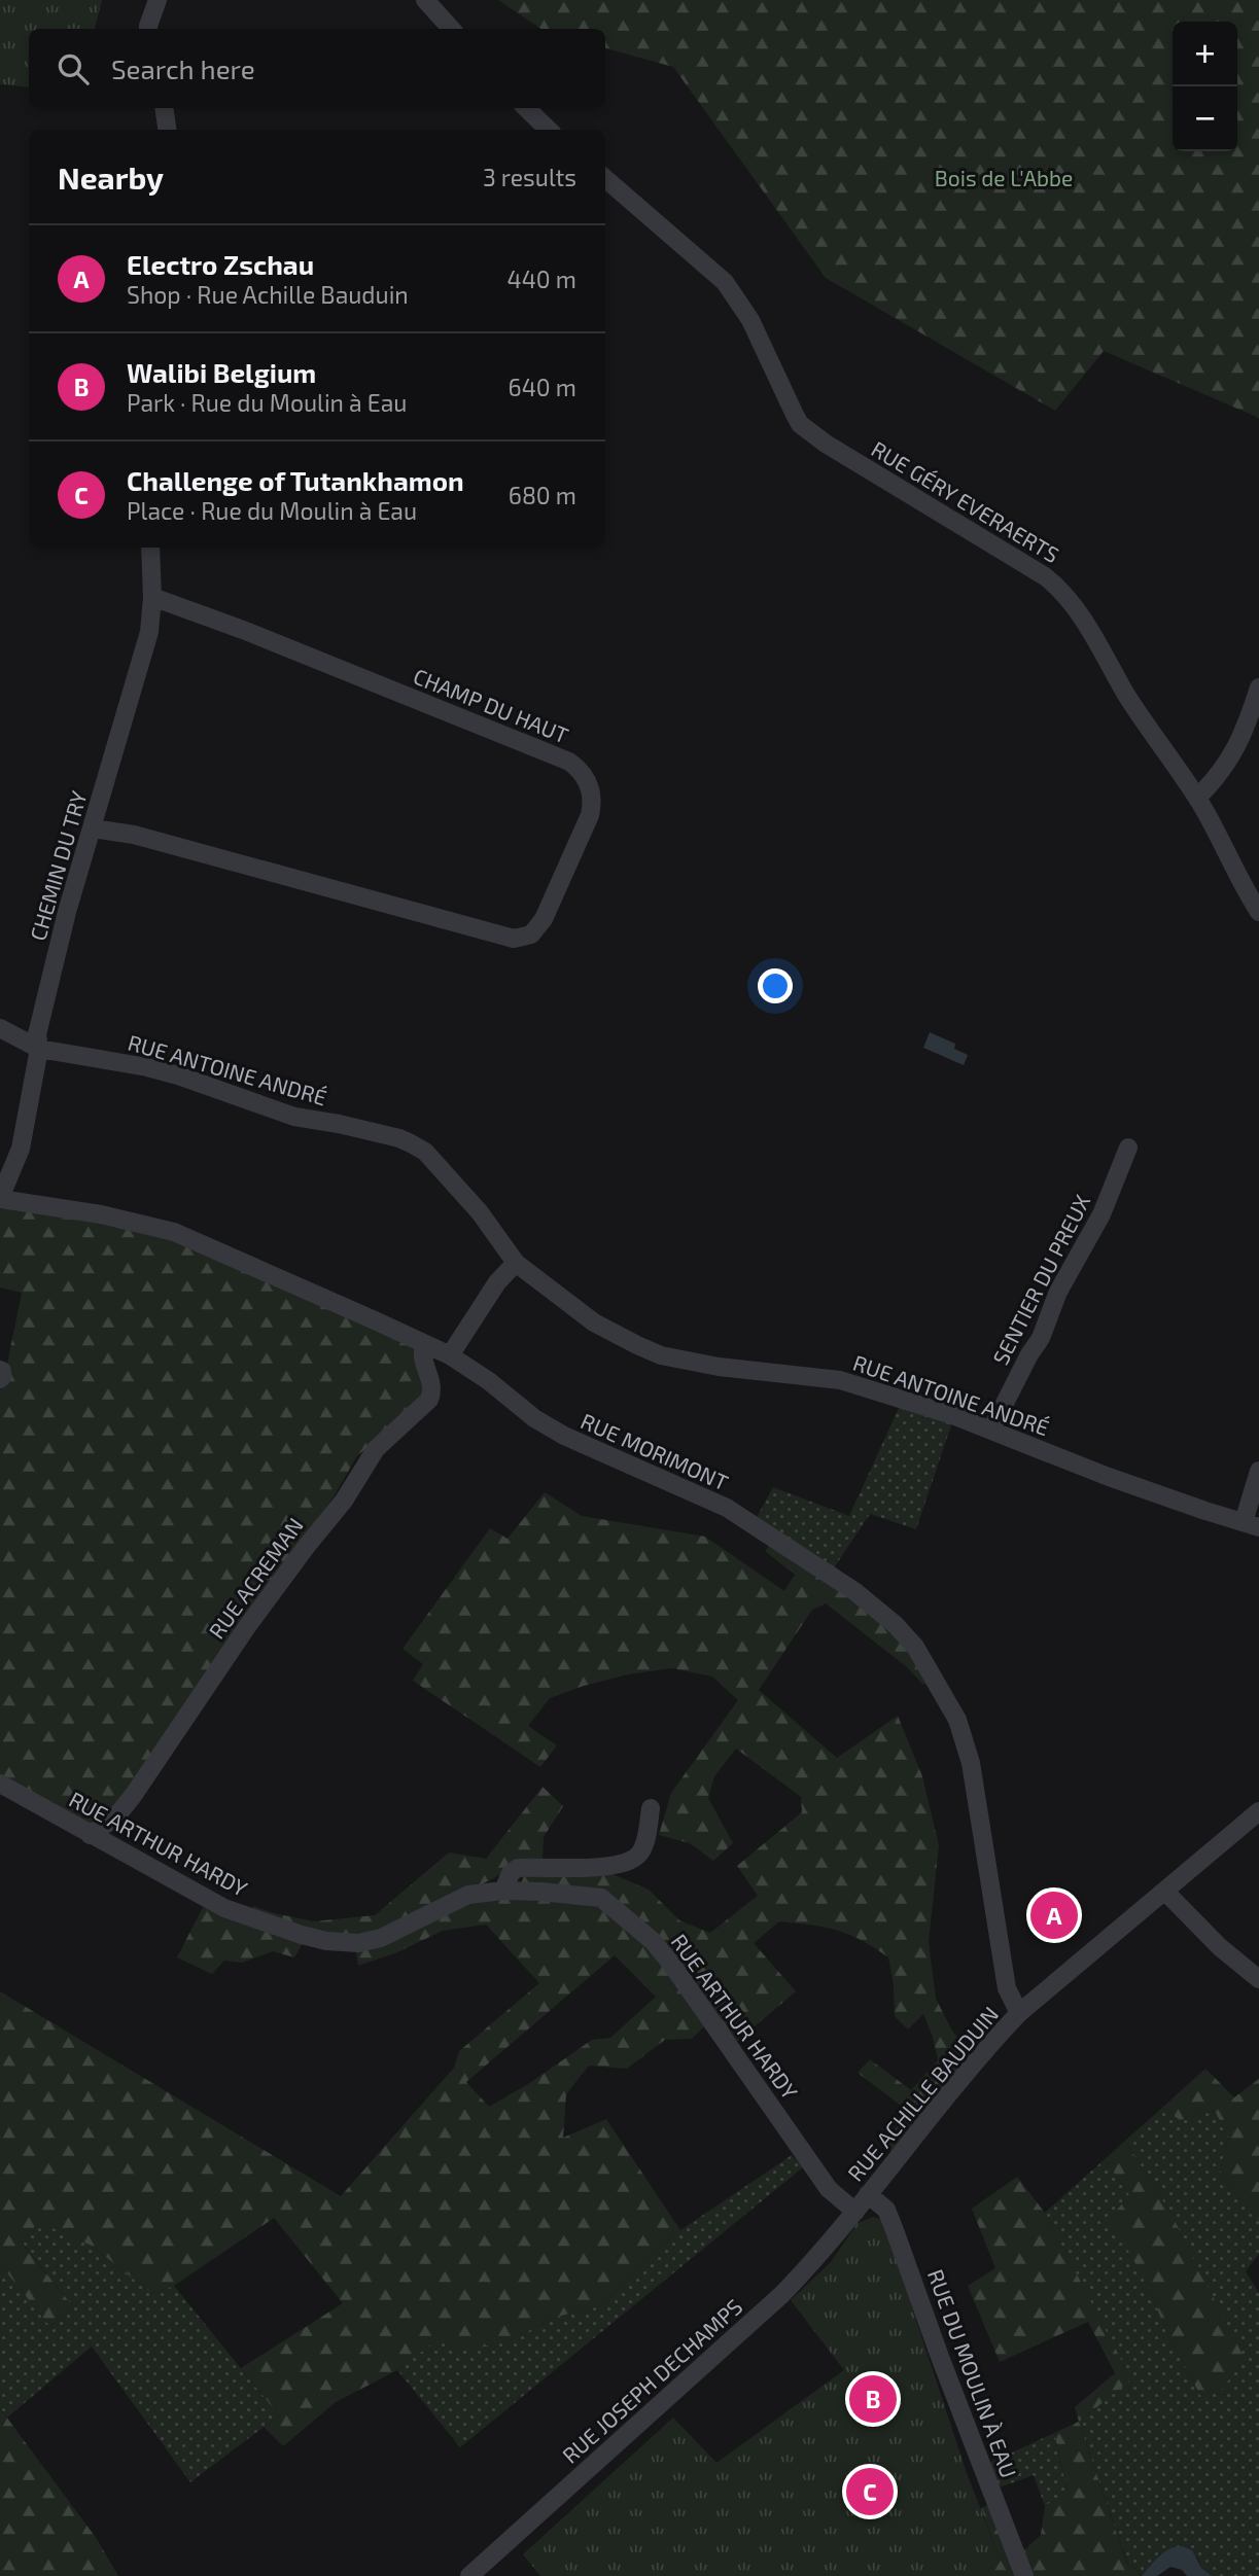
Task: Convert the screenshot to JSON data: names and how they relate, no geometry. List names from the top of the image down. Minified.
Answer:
{"streets":{"street":["RUE GÉRY EVERAERTS","CHAMP DU HAUT","CHEMIN DU TRY","RUE ANTOINE ANDRÉ","SENTIER DU PREUX","RUE MORIMONT","RUE ACREMAN","RUE ARTHUR HARDY","RUE ACHILLE BAUDUIN","RUE DU MOULIN À EAU","RUE JOSEPH DECHAMPS"]},"crossings":[["CHAMP DU HAUT","CHEMIN DU TRY"],["CHEMIN DU TRY","RUE ANTOINE ANDRÉ"],["CHEMIN DU TRY","RUE MORIMONT"],["RUE ANTOINE ANDRÉ","SENTIER DU PREUX"],["RUE MORIMONT","RUE ACREMAN"],["RUE MORIMONT","RUE ACHILLE BAUDUIN"],["RUE ACREMAN","RUE ARTHUR HARDY"],["RUE ARTHUR HARDY","RUE ACHILLE BAUDUIN"],["RUE ARTHUR HARDY","RUE JOSEPH DECHAMPS"],["RUE ACHILLE BAUDUIN","RUE DU MOULIN À EAU"],["RUE ACHILLE BAUDUIN","RUE JOSEPH DECHAMPS"]],"parks":["Bois de L'Abbe"],"page":{"map_buttons":["+","−"],"search":"Search here","heading":["Nearby","3 results"],"list":[{"mark":"A","name":"Electro Zschau","note":"Shop · Rue Achille Bauduin","value":"440 m"},{"mark":"B","name":"Walibi Belgium","note":"Park · Rue du Moulin à Eau","value":"640 m"},{"mark":"C","name":"Challenge of Tutankhamon","note":"Place · Rue du Moulin à Eau","value":"680 m"}],"pins":["A","B","C"]}}
